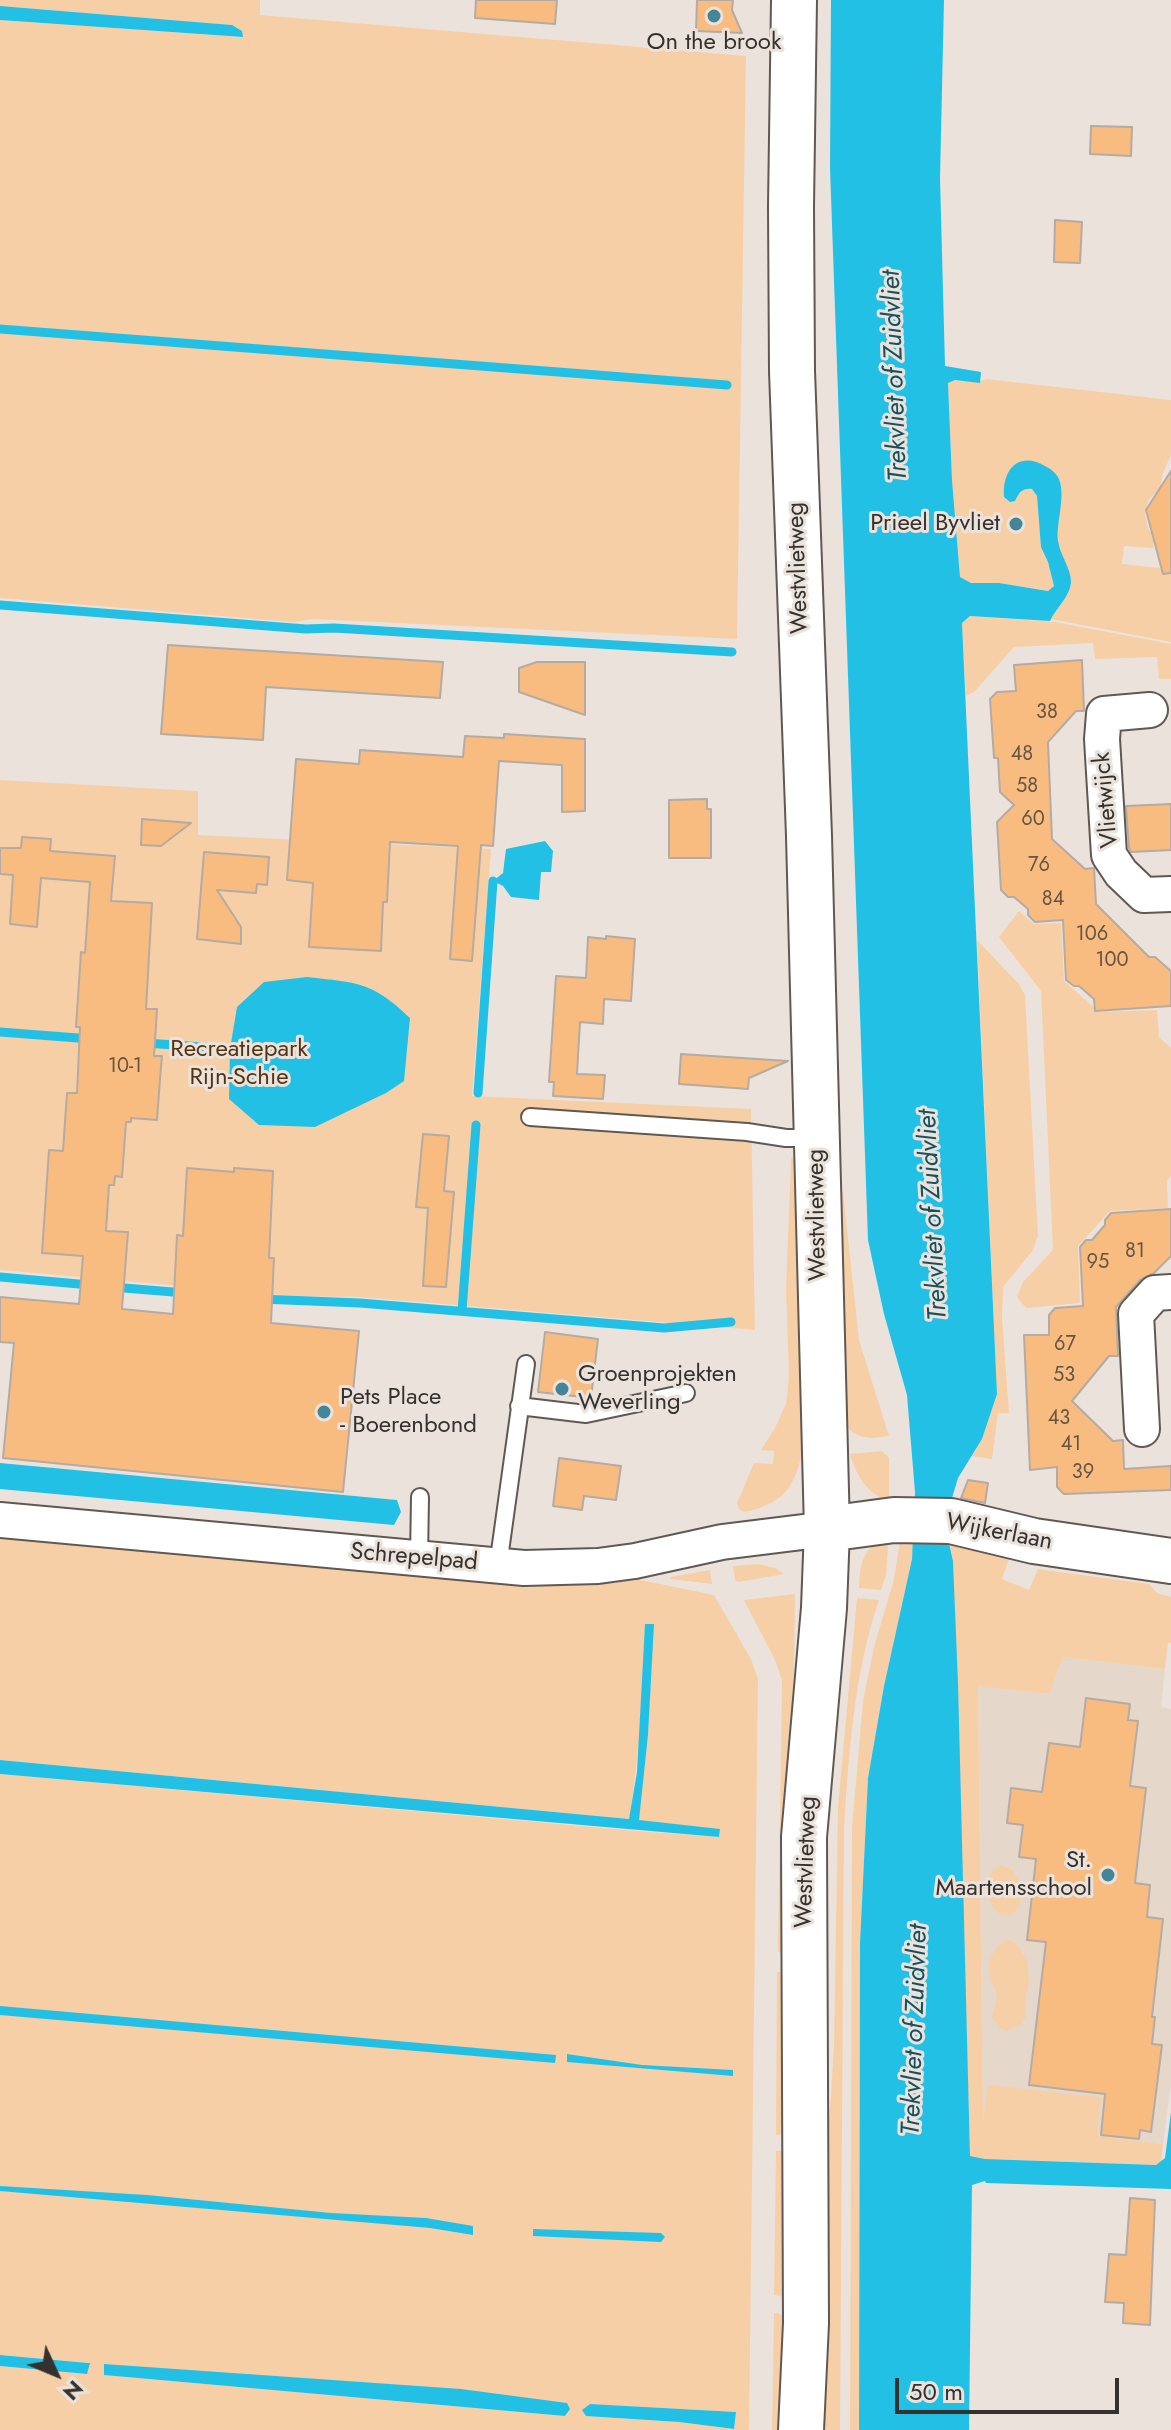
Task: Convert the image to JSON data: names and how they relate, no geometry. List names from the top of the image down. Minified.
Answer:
{"streets":{"street":["Westvlietweg","Vlietwijck","Wijkerlaan","Schrepelpad"]},"crossings":[["Westvlietweg","Wijkerlaan"],["Westvlietweg","Schrepelpad"],["Wijkerlaan","Schrepelpad"]],"water":["Trekvliet of Zuidvliet"],"parks":["Recreatiepark Rijn-Schie"],"places":["On the brook","Prieel Byvliet","Groenprojekten Weverling","Pets Place - Boerenbond","St. Maartensschool"],"house_numbers":["38","48","58","60","76","84","106","100","10-1","81","95","67","53","43","41","39"],"scale_bar":"50 m","north":"bottom right"}
